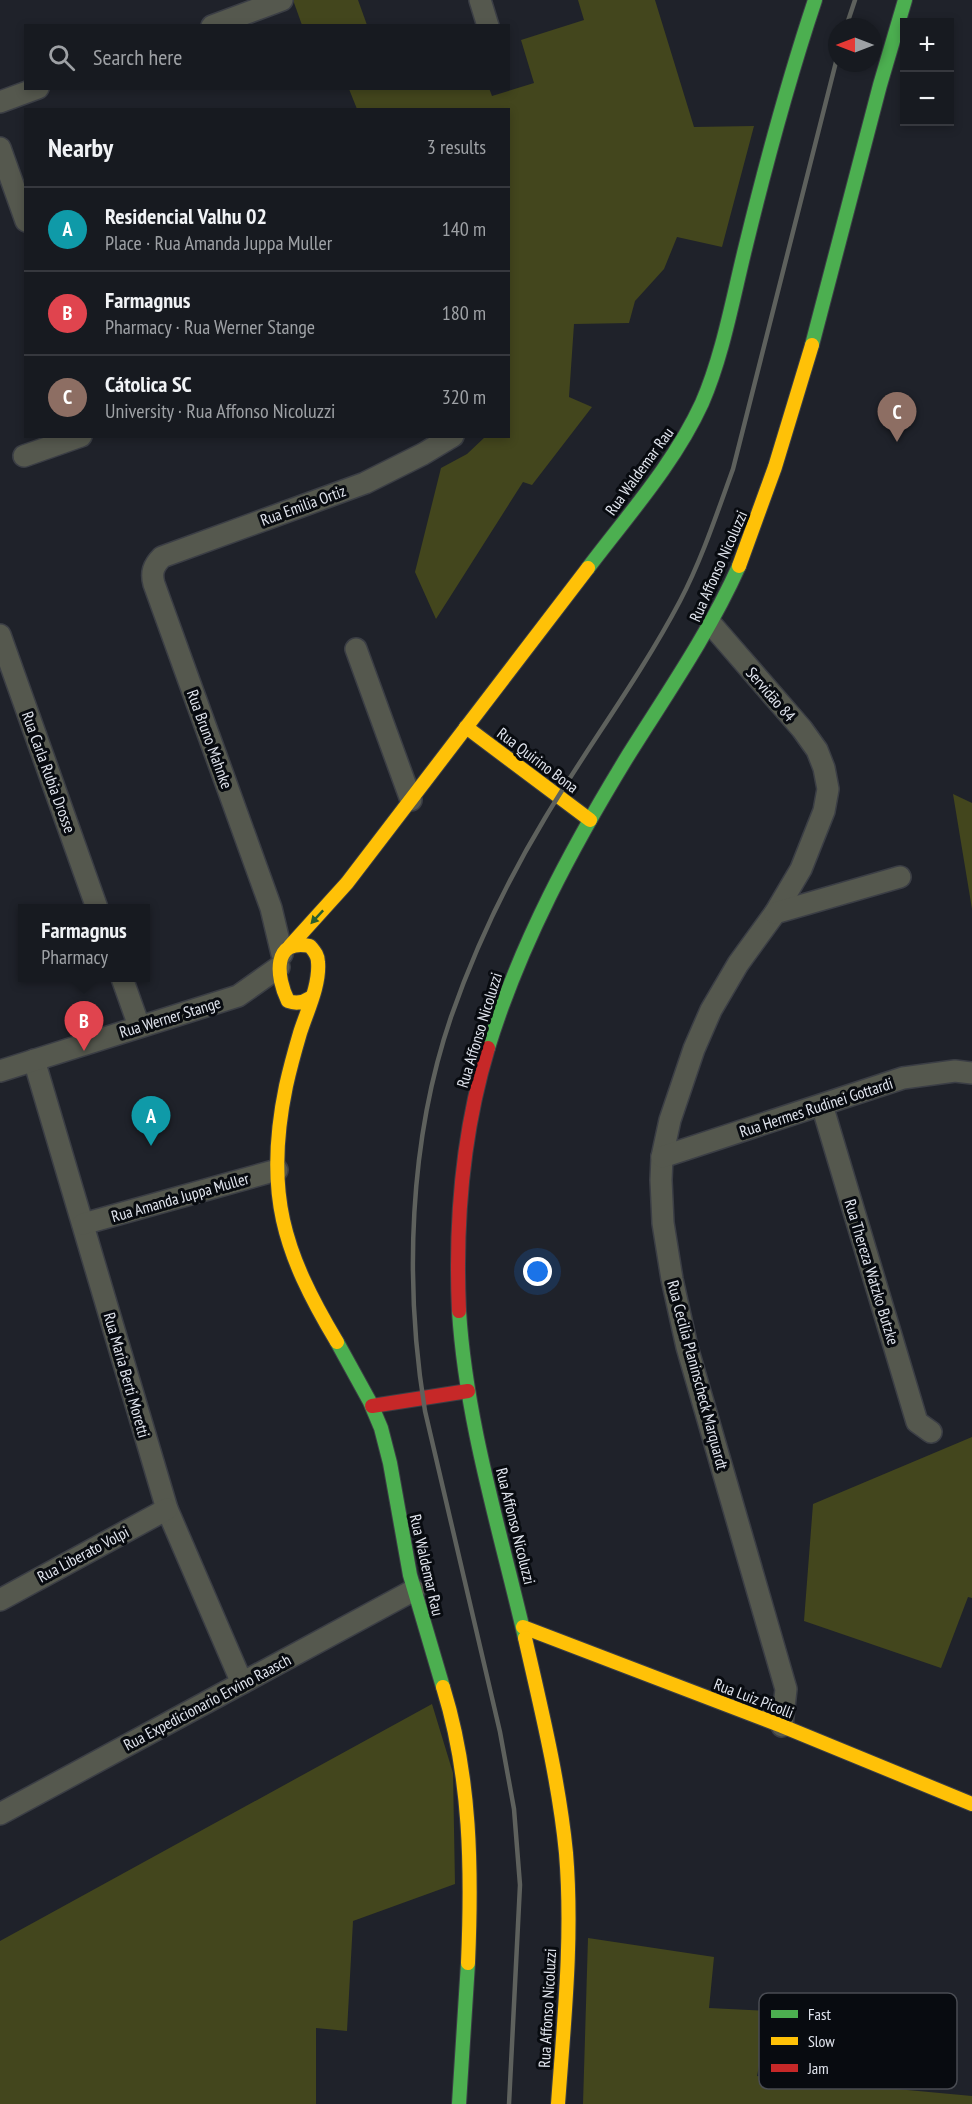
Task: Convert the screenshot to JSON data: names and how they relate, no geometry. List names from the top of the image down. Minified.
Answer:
{"streets":{"street":["Rua Waldemar Rau","Rua Emilia Ortiz","Rua Affonso Nicoluzzi","Servidão 84","Rua Bruno Mahnke","Rua Quirino Bona","Rua Carla Rubia Drosse","Rua Werner Stange","Rua Hermes Rudinei Gottardi","Rua Amanda Juppa Muller","Rua Thereza Watzko Butzke","Rua Maria Berti Moretti","Rua Cecilia Planinscheck Marquardt","Rua Liberato Volpi","Rua Luiz Picolli","Rua Expedicionario Ervino Raasch"]},"crossings":[["Rua Waldemar Rau","Rua Bruno Mahnke"],["Rua Waldemar Rau","Rua Quirino Bona"],["Rua Waldemar Rau","Rua Werner Stange"],["Rua Waldemar Rau","Rua Amanda Juppa Muller"],["Rua Waldemar Rau","Rua Expedicionario Ervino Raasch"],["Rua Emilia Ortiz","Rua Bruno Mahnke"],["Rua Affonso Nicoluzzi","Servidão 84"],["Rua Affonso Nicoluzzi","Rua Quirino Bona"],["Rua Affonso Nicoluzzi","Rua Luiz Picolli"],["Servidão 84","Rua Cecilia Planinscheck Marquardt"],["Rua Bruno Mahnke","Rua Werner Stange"],["Rua Werner Stange","Rua Maria Berti Moretti"],["Rua Hermes Rudinei Gottardi","Rua Thereza Watzko Butzke"],["Rua Hermes Rudinei Gottardi","Rua Cecilia Planinscheck Marquardt"],["Rua Amanda Juppa Muller","Rua Maria Berti Moretti"],["Rua Maria Berti Moretti","Rua Liberato Volpi"],["Rua Maria Berti Moretti","Rua Expedicionario Ervino Raasch"],["Rua Cecilia Planinscheck Marquardt","Rua Luiz Picolli"]],"legend":["Fast","Slow","Jam"],"north":"left","page":{"map_buttons":["+","−"],"search":"Search here","heading":["Nearby","3 results"],"list":[{"mark":"A","name":"Residencial Valhu 02","note":"Place · Rua Amanda Juppa Muller","value":"140 m"},{"mark":"B","name":"Farmagnus","note":"Pharmacy · Rua Werner Stange","value":"180 m"},{"mark":"C","name":"Cátolica SC","note":"University · Rua Affonso Nicoluzzi","value":"320 m"}],"pins":["C","B","A"],"popup":["Farmagnus","Pharmacy"]}}
